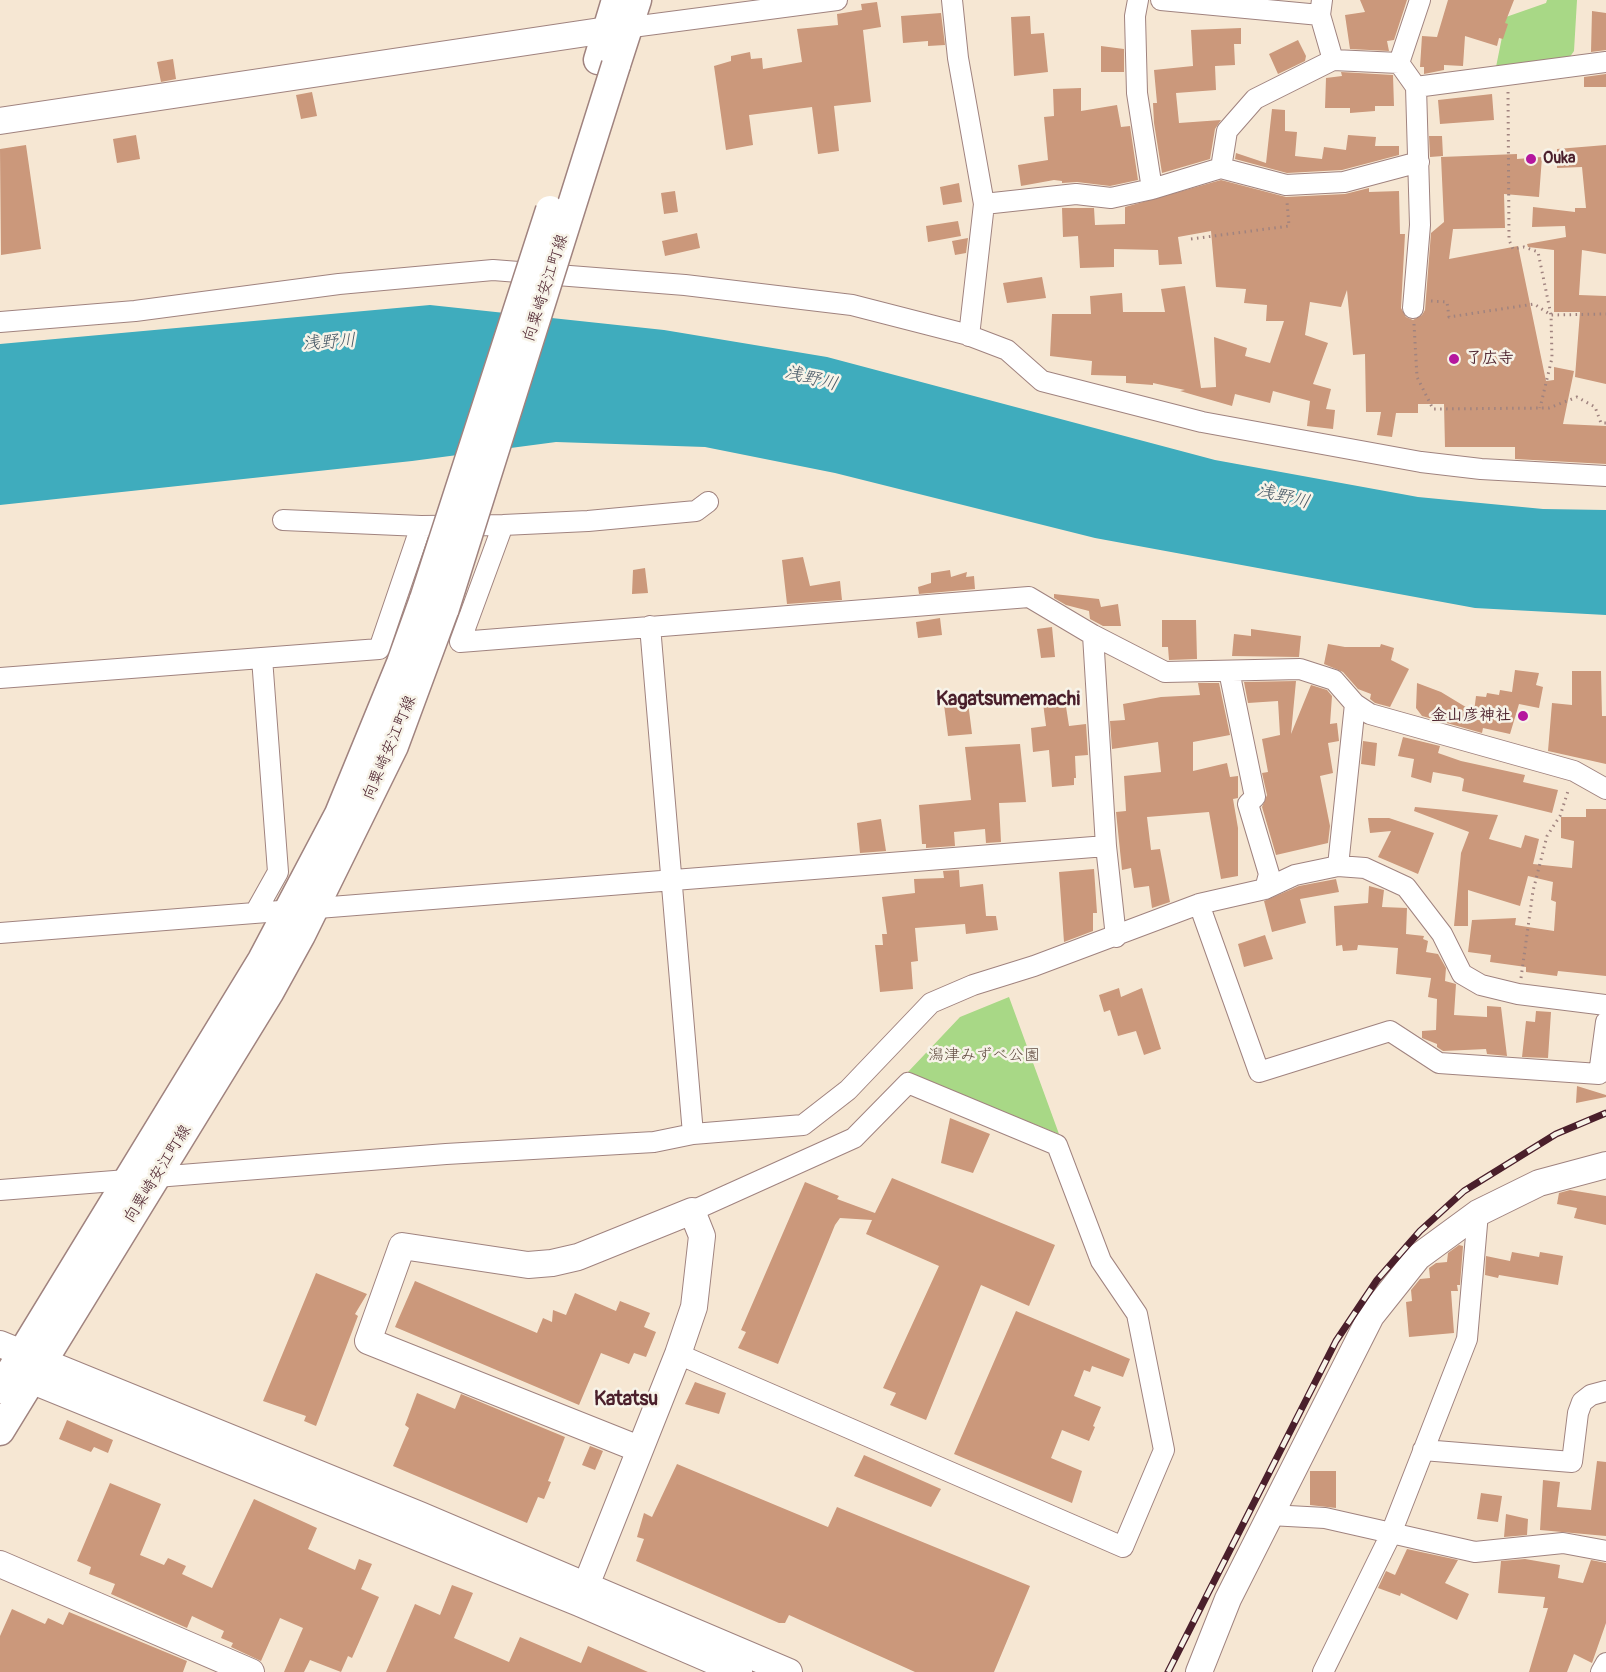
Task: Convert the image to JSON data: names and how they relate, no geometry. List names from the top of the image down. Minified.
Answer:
{"streets":{"main road":["向粟崎安江町線"]},"districts":["Kagatsumemachi","Katatsu"],"water":["浅野川"],"parks":["潟津みずべ公園"],"places":["Ouka","了広寺","金山彦神社"]}
